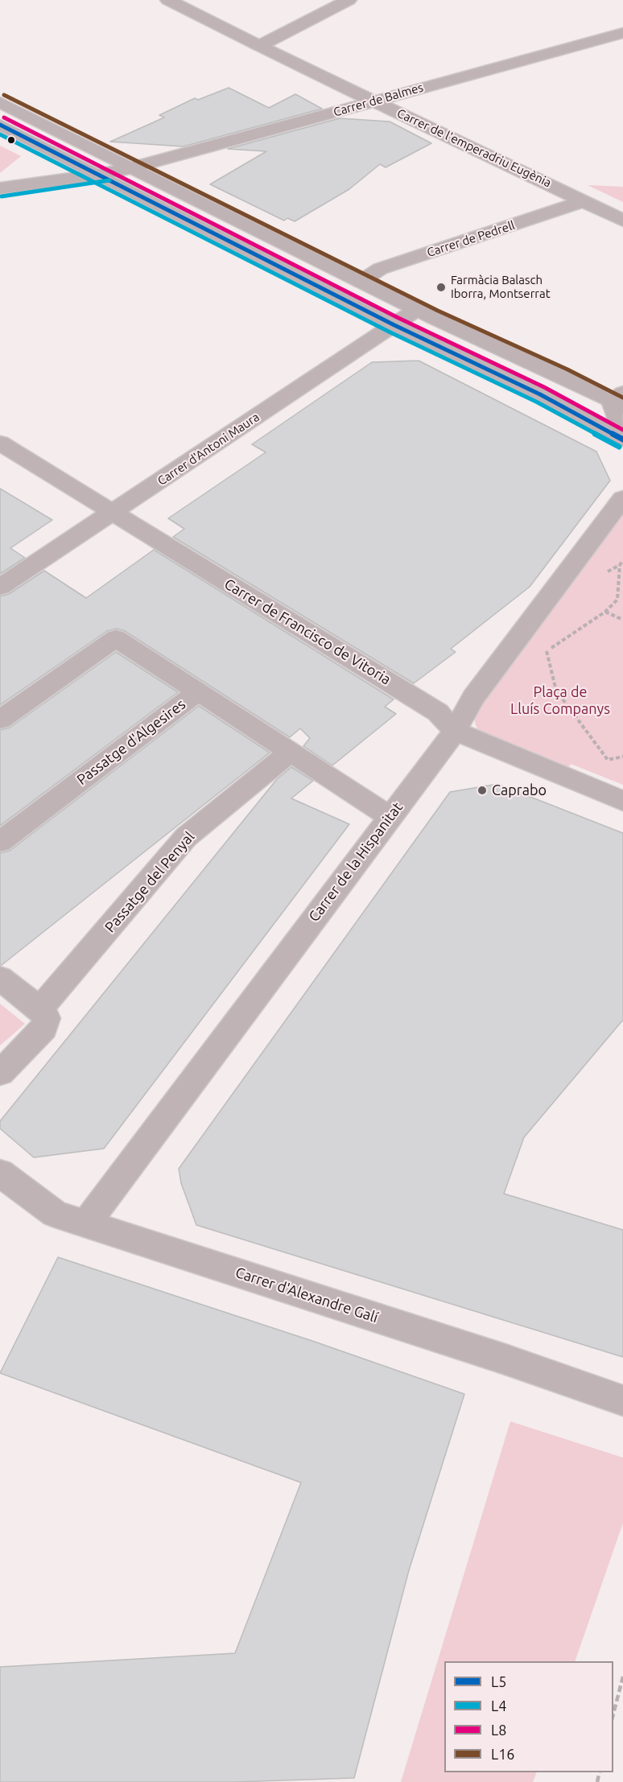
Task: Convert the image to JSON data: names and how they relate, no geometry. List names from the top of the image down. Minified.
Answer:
{"streets":{"street":["Carrer de Balmes","Carrer de l'emperadriu Eugènia","Carrer de Pedrell","Carrer d'Antoni Maura","Carrer de Francisco de Vitoria","Passatge d'Algesires","Carrer de la Hispanitat","Passatge del Penyal","Carrer d'Alexandre Galí"]},"crossings":[["Carrer de Balmes","Carrer de l'emperadriu Eugènia"],["Carrer de l'emperadriu Eugènia","Carrer de Pedrell"],["Carrer d'Antoni Maura","Carrer de Francisco de Vitoria"],["Carrer de Francisco de Vitoria","Carrer de la Hispanitat"],["Passatge d'Algesires","Passatge del Penyal"],["Carrer de la Hispanitat","Carrer d'Alexandre Galí"]],"parks":["Plaça de Lluís Companys"],"places":["Farmàcia Balasch Iborra, Montserrat","Caprabo"],"lines":["transit line L16","transit line L8","transit line L5","transit line L4"],"legend":["L5","L4","L8","L16"]}
